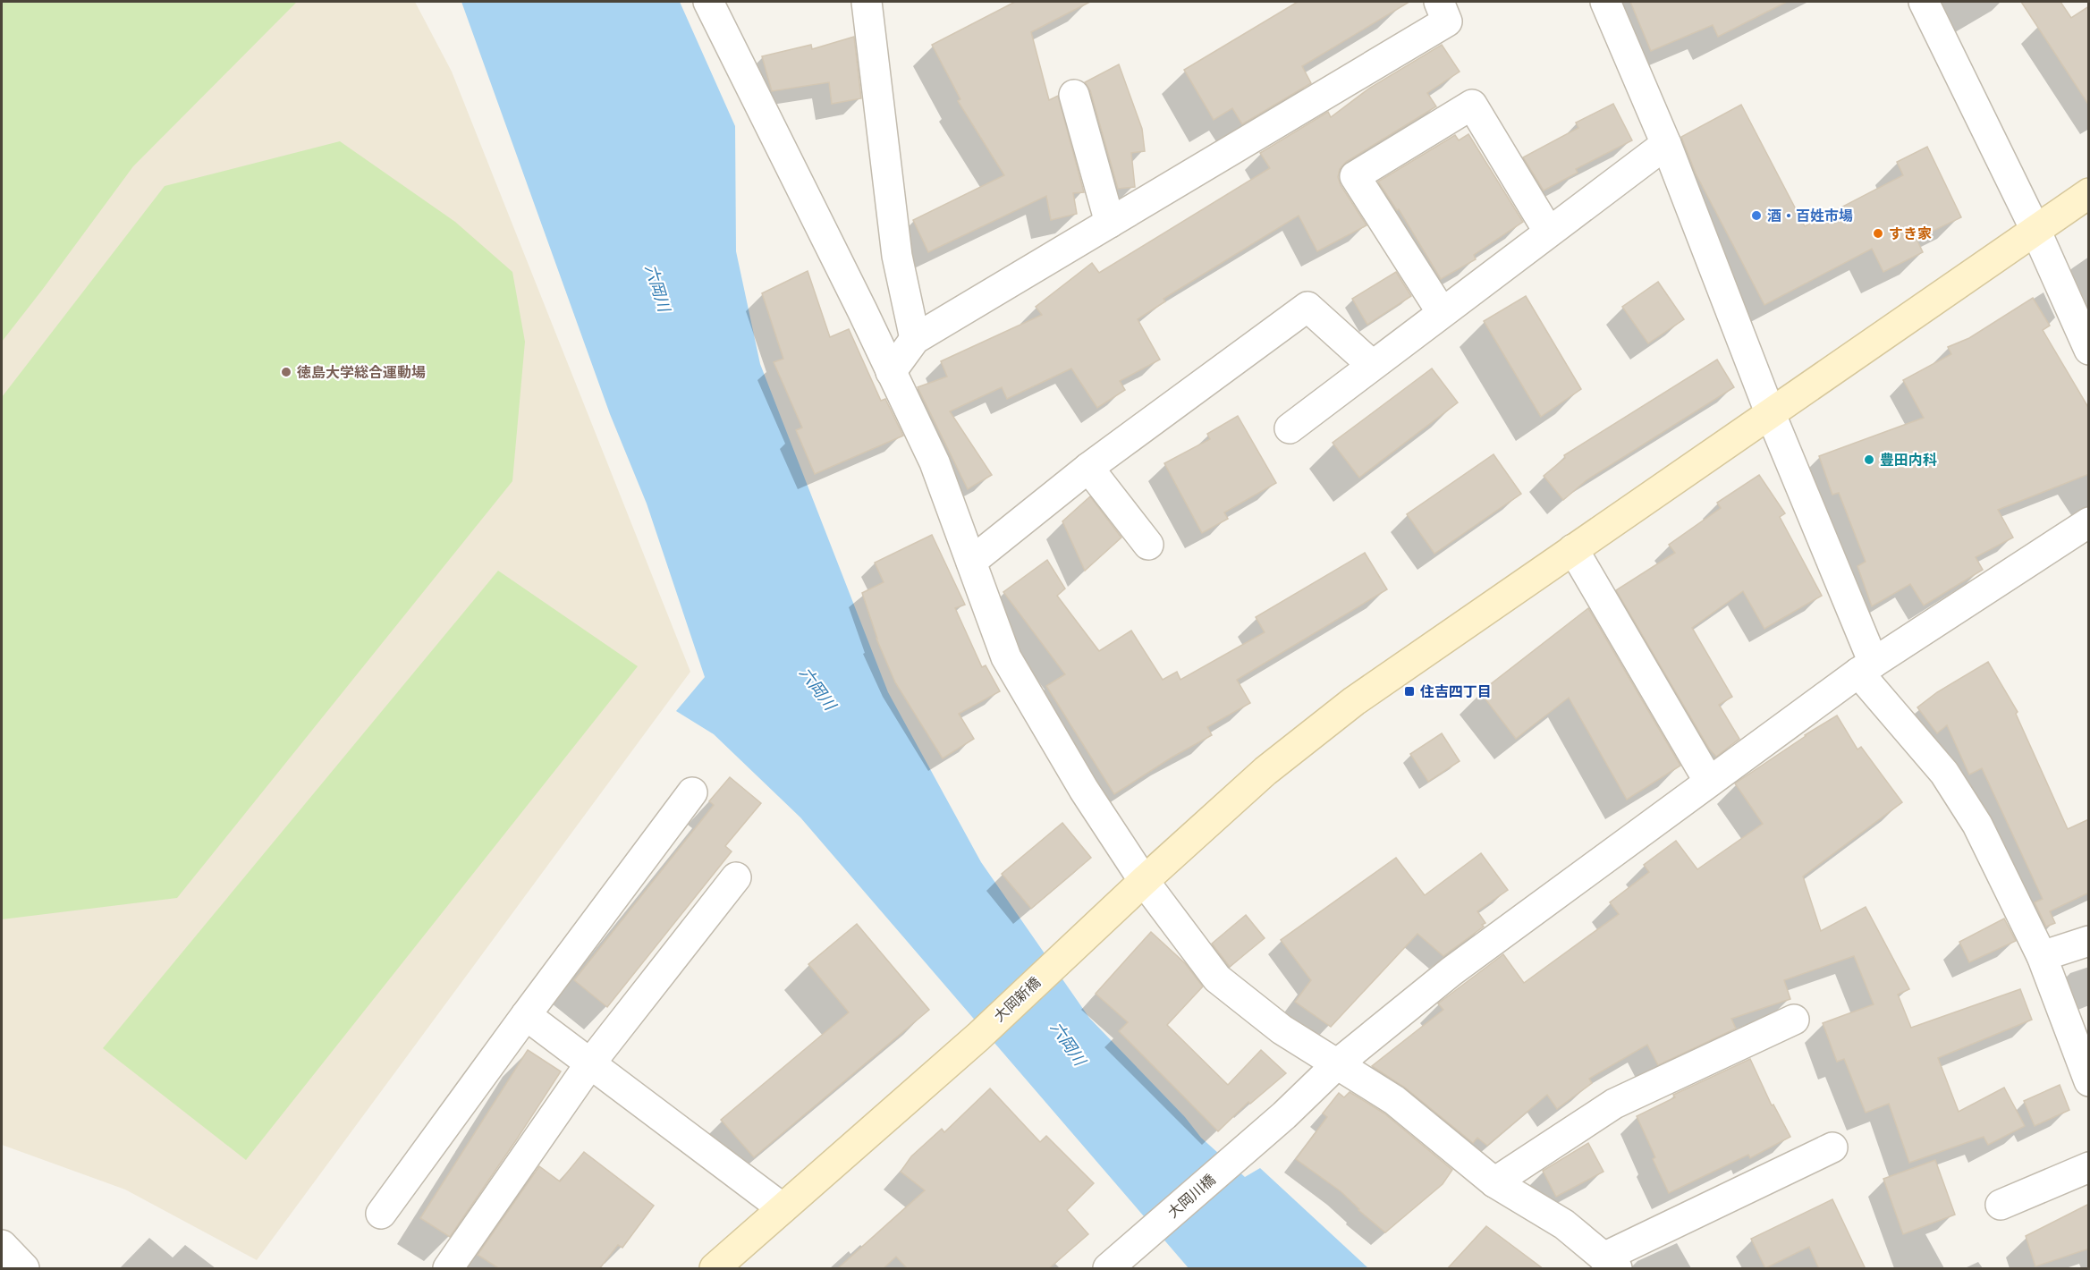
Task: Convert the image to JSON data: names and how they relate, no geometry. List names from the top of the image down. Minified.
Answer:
{"streets":{"street":["大岡新橋","大岡川橋"]},"water":["六岡川"],"places":{"other":["酒・百姓市場","すき家","徳島大学総合運動場","豊田内科"],"transit":["住吉四丁目"]}}
